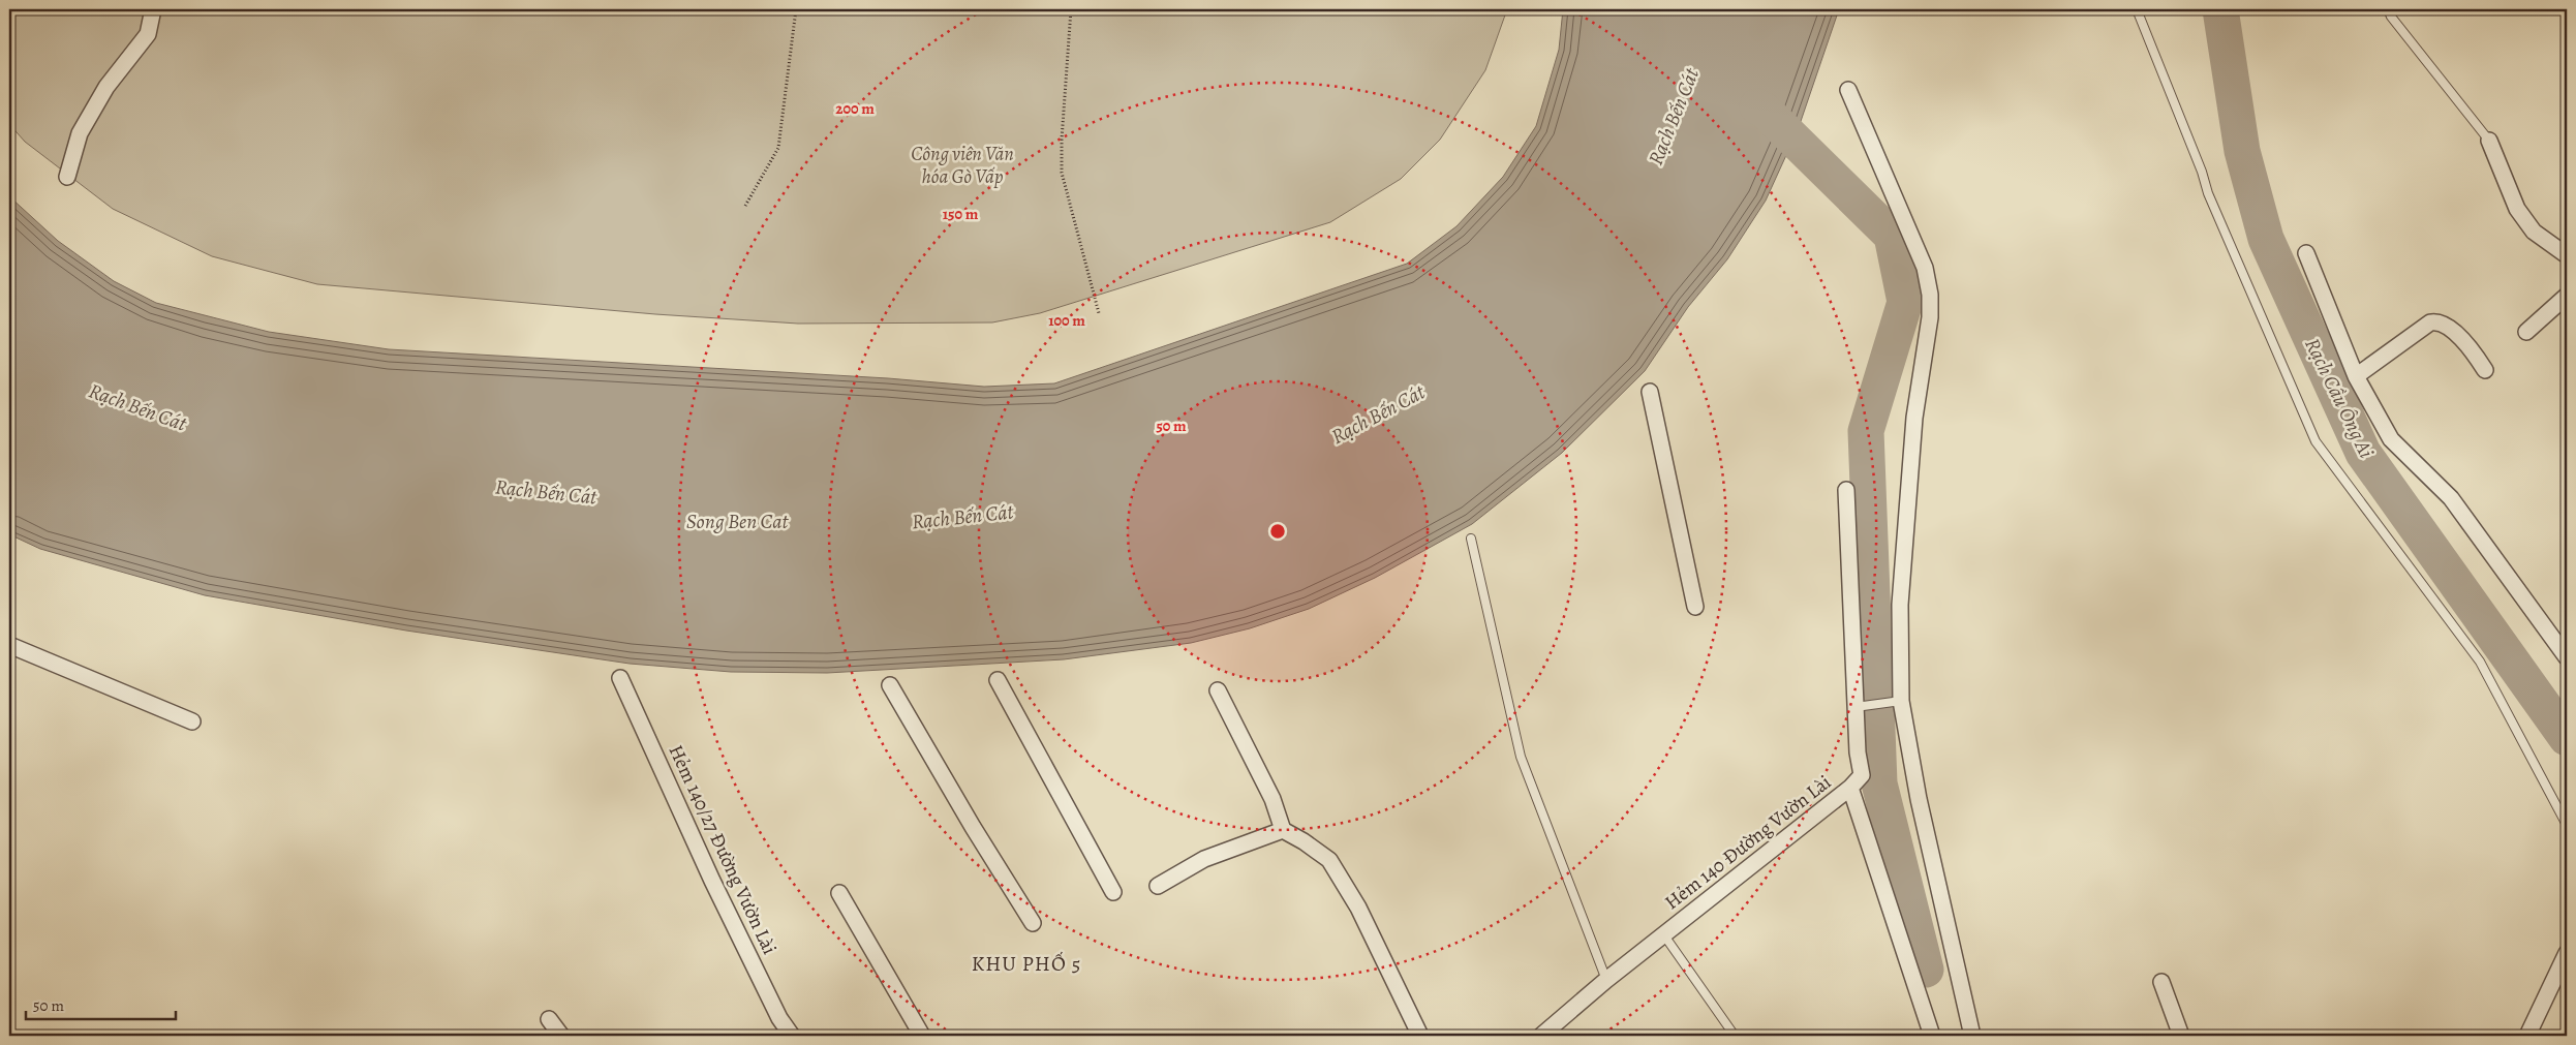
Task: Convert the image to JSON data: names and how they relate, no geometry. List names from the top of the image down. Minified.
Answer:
{"streets":{"street":["Hẻm 140 Đường Vườn Lài","Hẻm 140/27 Đường Vườn Lài"]},"districts":["KHU PHỐ 5"],"water":["Rạch Bến Cát","Rạch Cầu Ông Ai","Song Ben Cat"],"parks":["Công viên Văn hóa Gò Vấp"],"scale_bar":"50 m","rings":["200 m","150 m","100 m","50 m"]}
